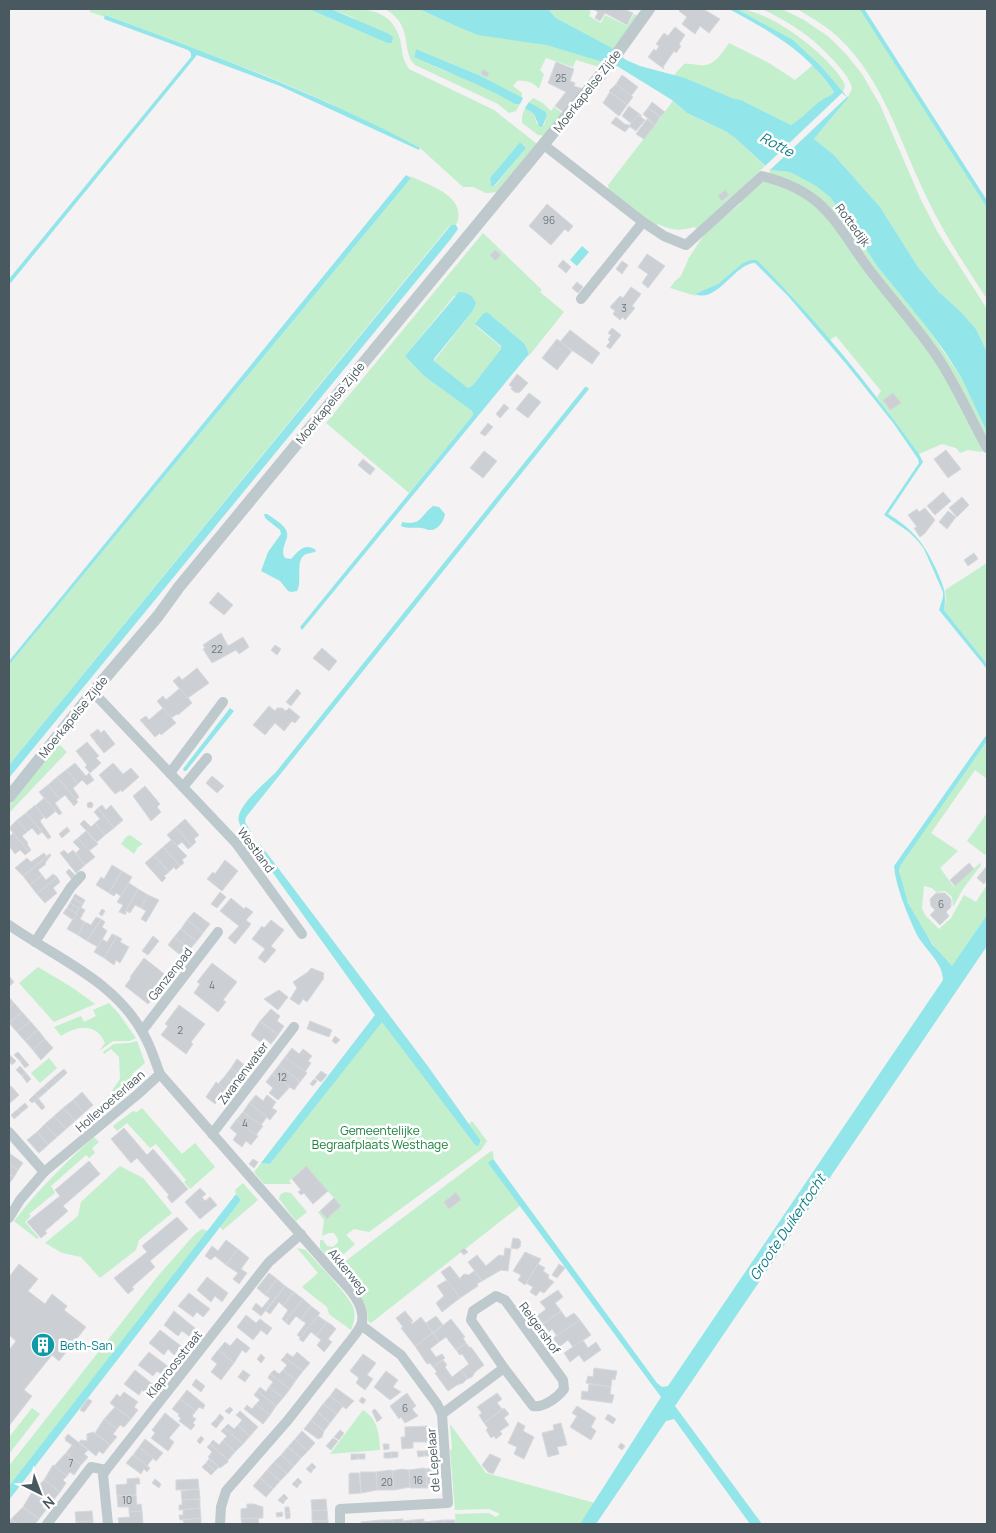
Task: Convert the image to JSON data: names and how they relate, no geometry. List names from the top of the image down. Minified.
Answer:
{"streets":{"street":["Moerkapelse Zijde","Rottedijk","Westland","Ganzenpad","Zwanenwater","Hollevoeterlaan","Akkerweg","Reigershof","Klaproosstraat","de Lepelaar"]},"crossings":[["Moerkapelse Zijde","Rottedijk"],["Moerkapelse Zijde","Westland"],["Ganzenpad","Hollevoeterlaan"],["Zwanenwater","Akkerweg"],["Hollevoeterlaan","Akkerweg"],["Akkerweg","Klaproosstraat"],["Akkerweg","de Lepelaar"]],"water":["Rotte","Groote Duikertocht"],"parks":["Gemeentelijke Begraafplaats Westhage"],"places":{"building":["Beth-San"]},"house_numbers":["25","96","3","22","6","4","2","12","4","6","7","16","20","10"],"north":"bottom right"}
